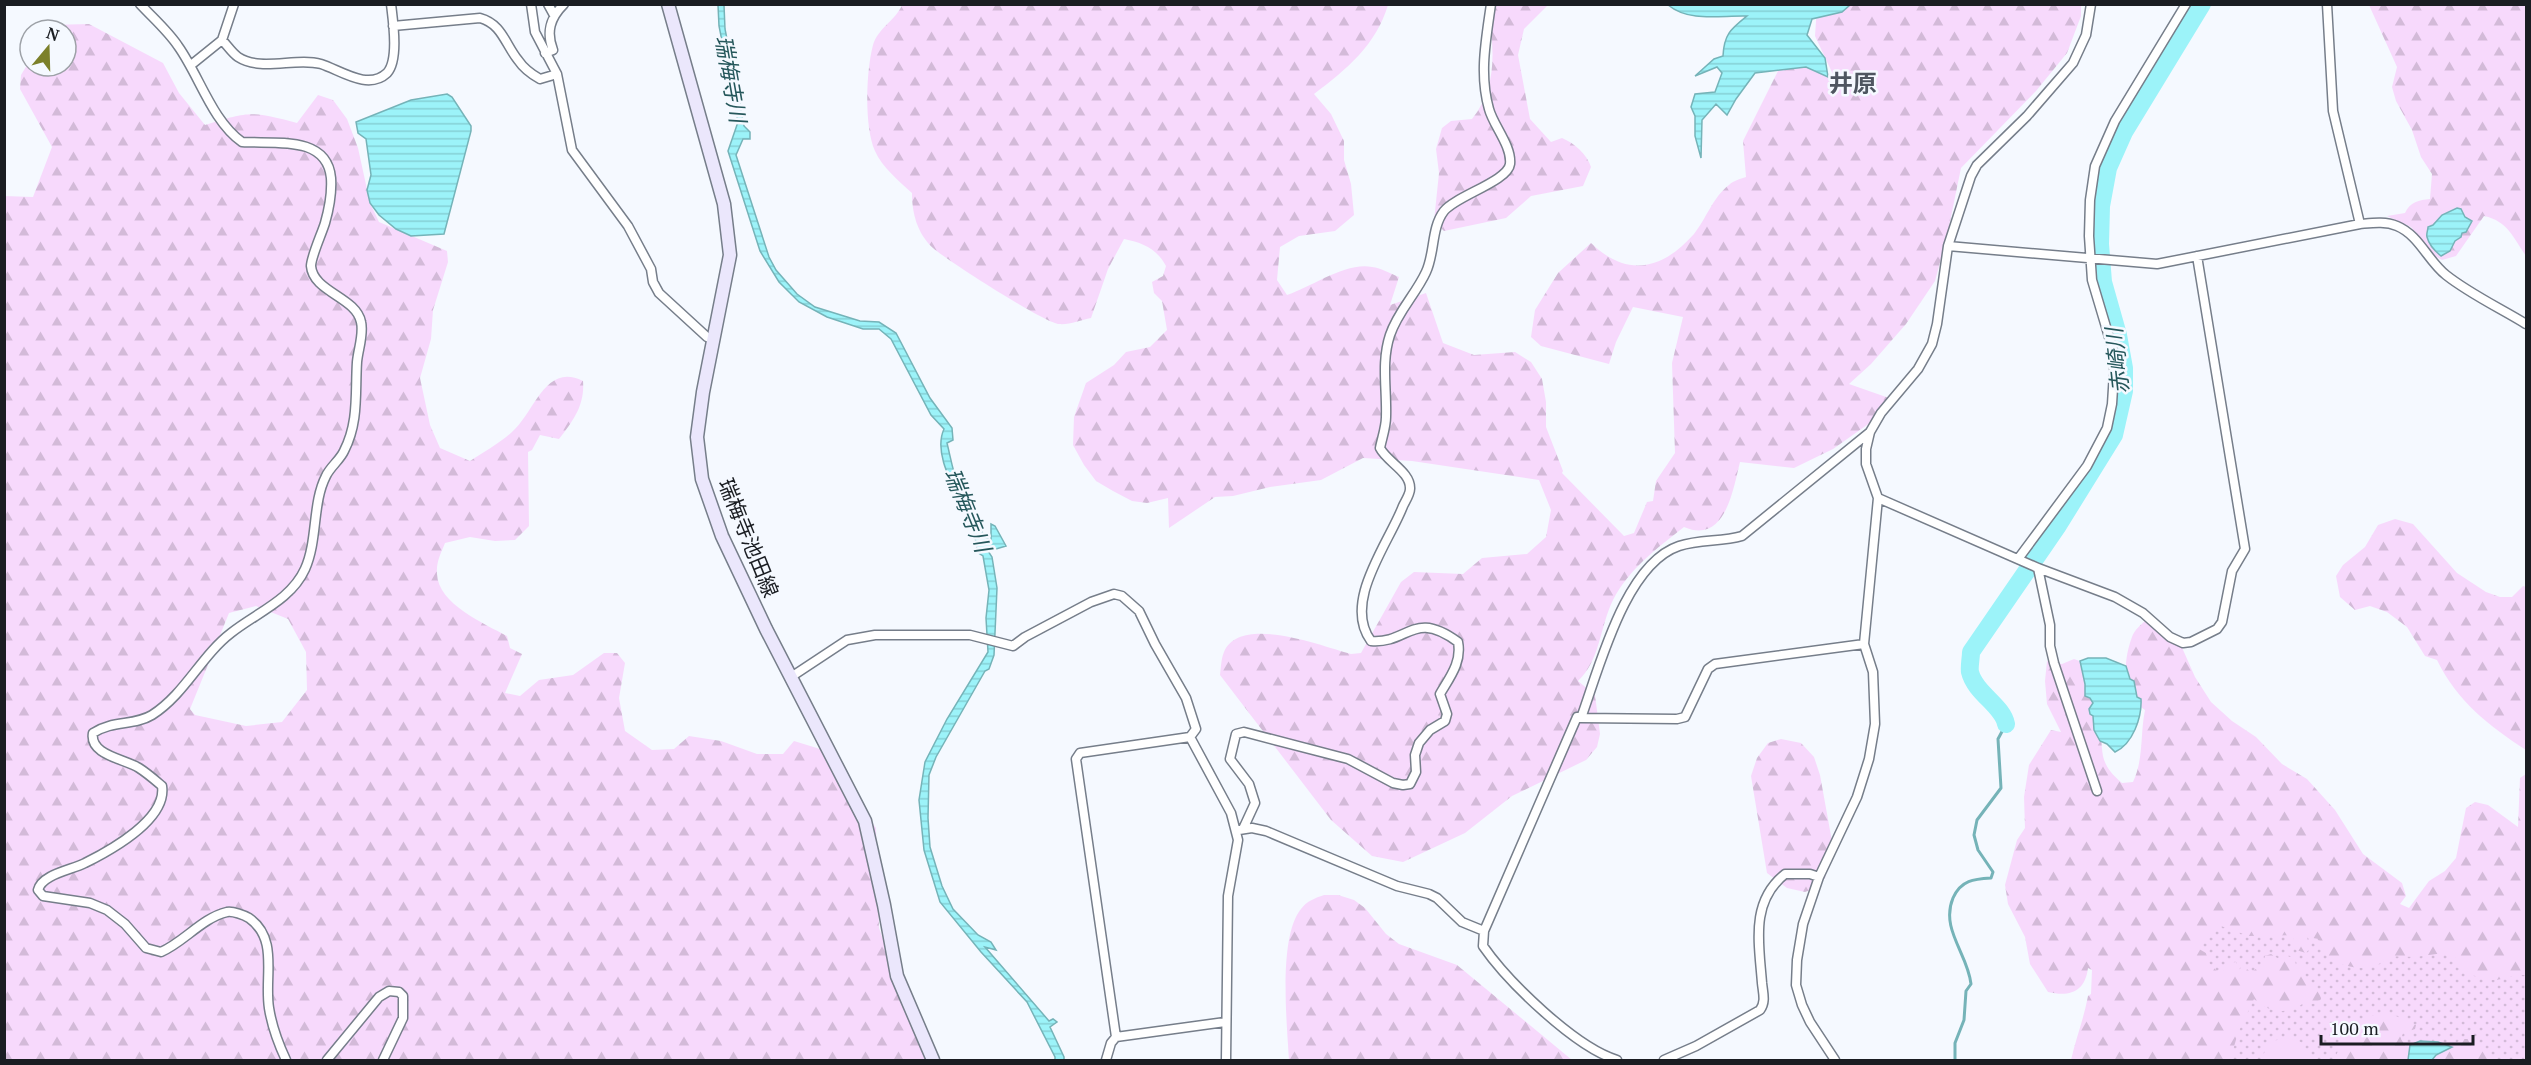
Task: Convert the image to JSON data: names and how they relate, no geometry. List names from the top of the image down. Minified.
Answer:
{"streets":{"main road":["瑞梅寺池田線"]},"districts":["井原"],"water":["瑞梅寺川","赤崎川"],"scale_bar":"100 m","north":"top"}
